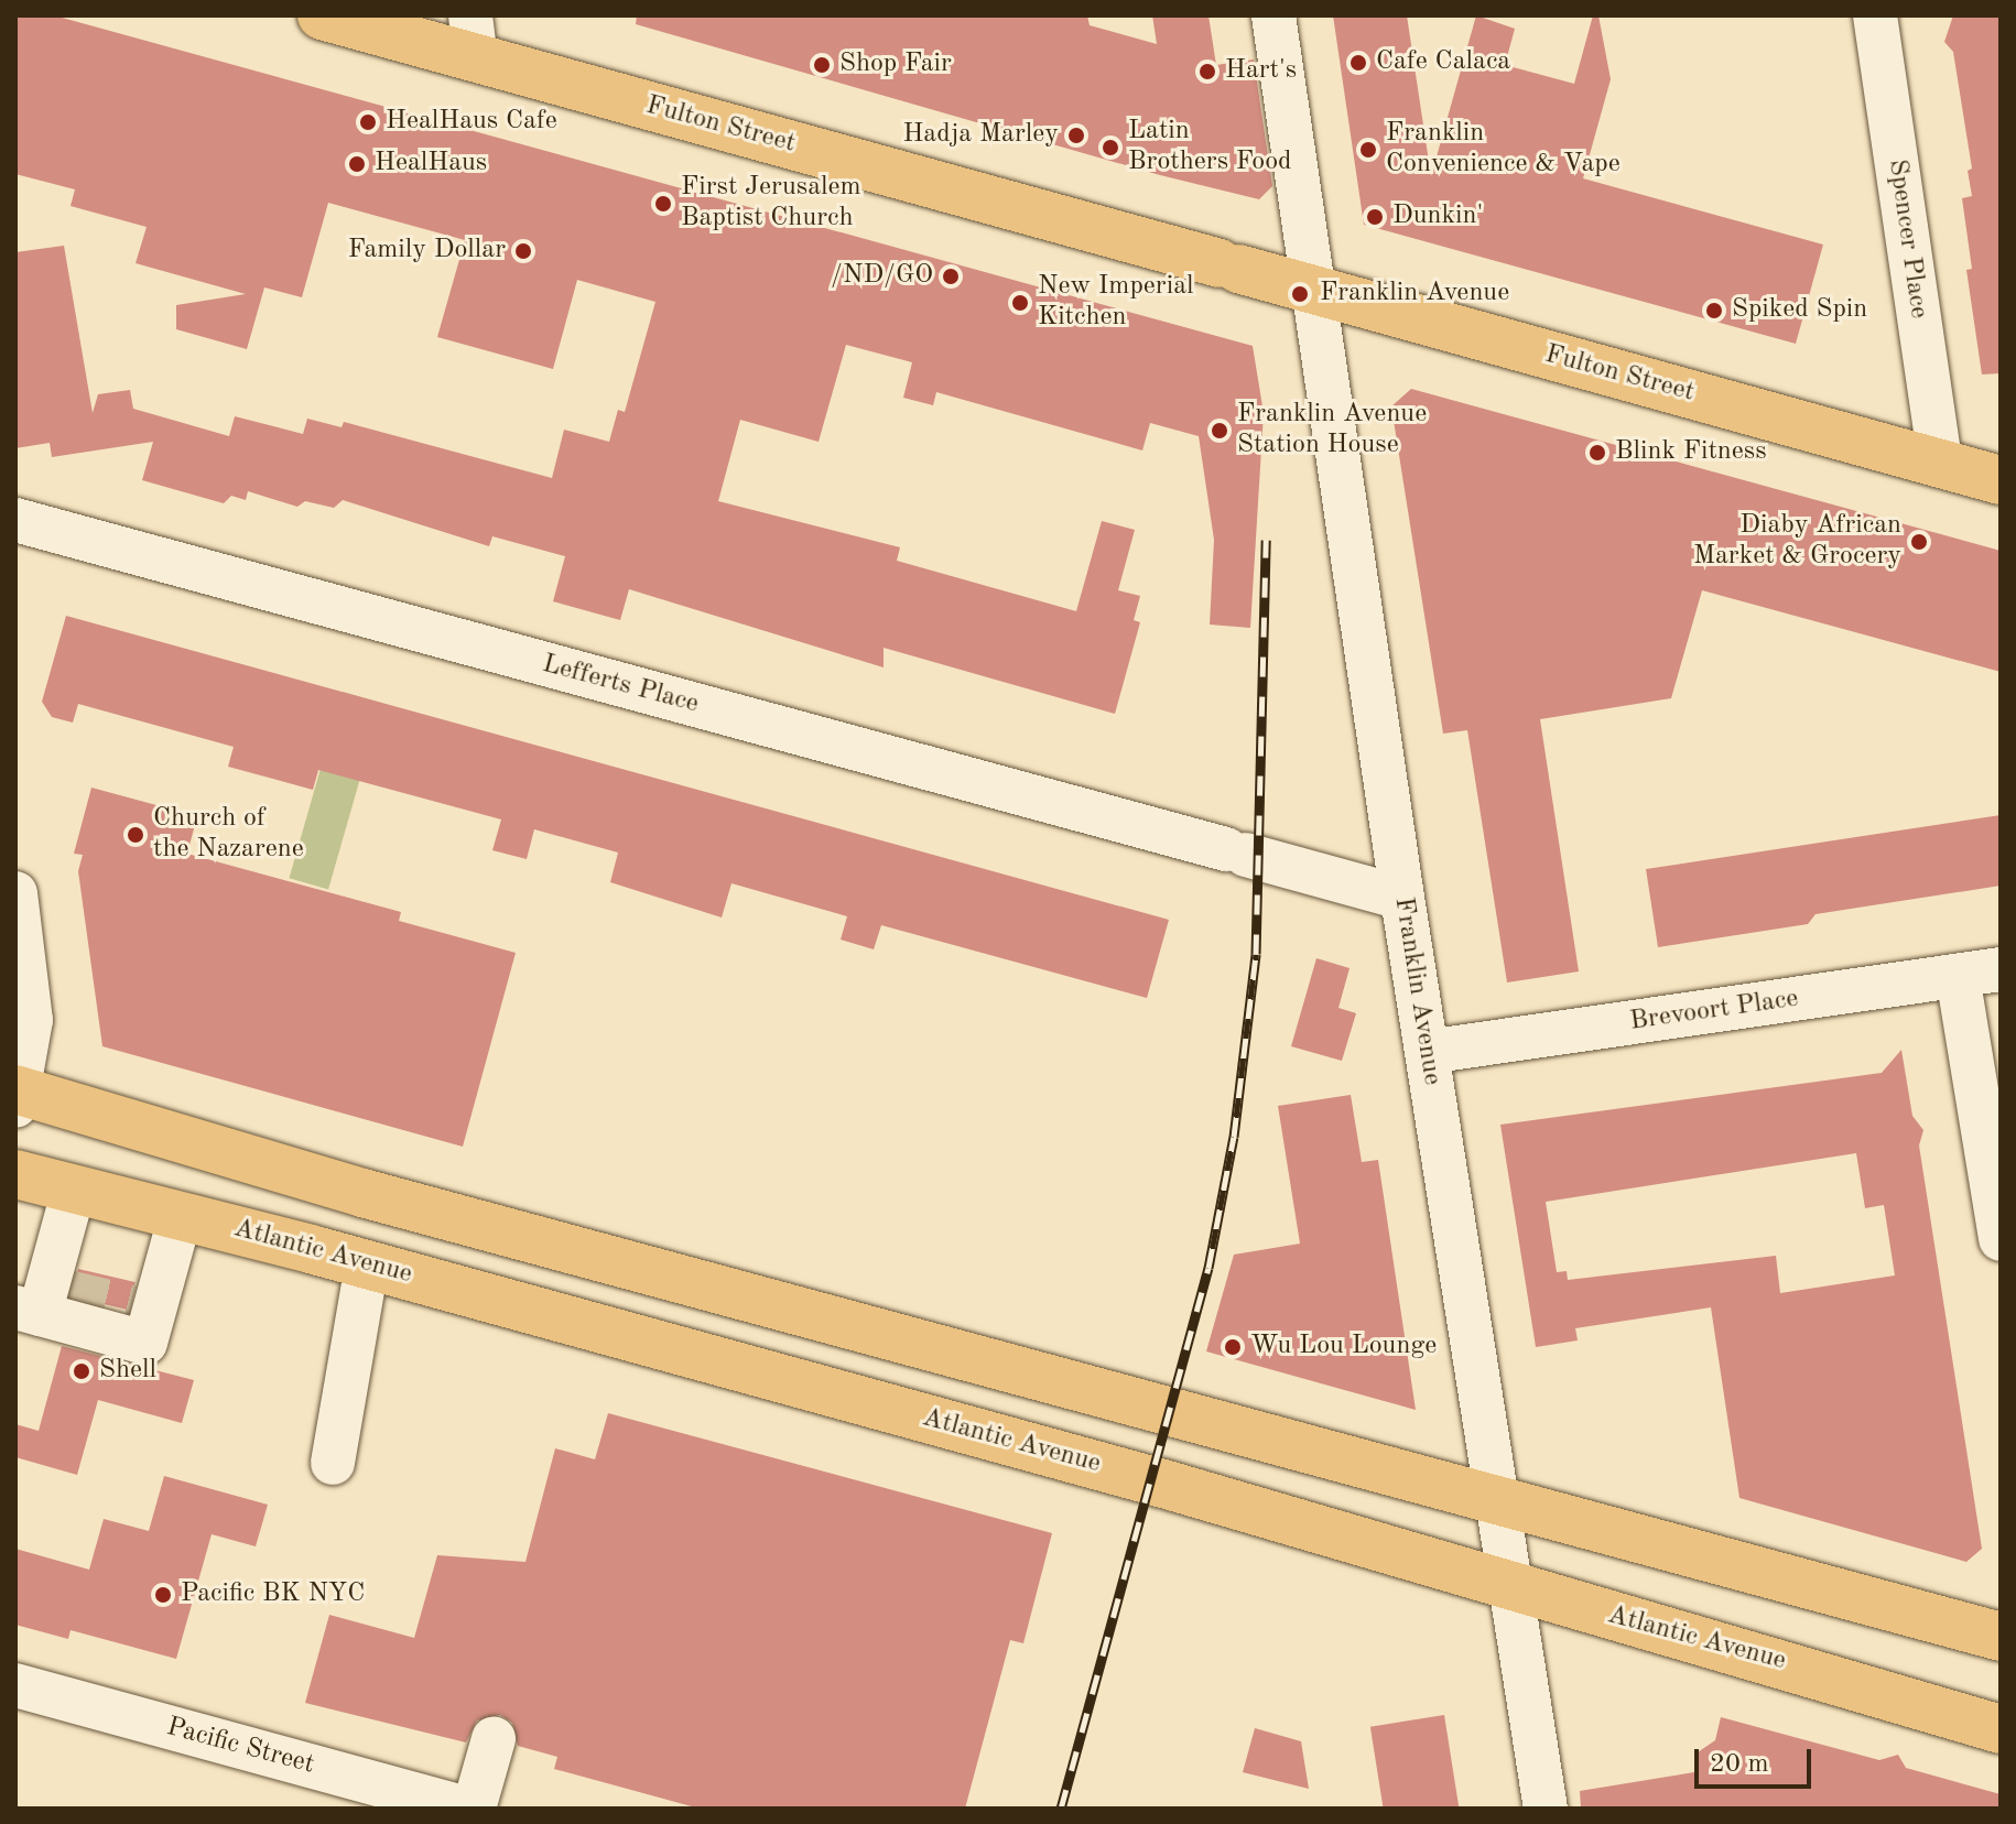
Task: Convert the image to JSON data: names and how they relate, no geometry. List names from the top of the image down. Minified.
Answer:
{"streets":{"main road":["Fulton Street","Atlantic Avenue"],"street":["Spencer Place","Lefferts Place","Franklin Avenue","Brevoort Place","Pacific Street"]},"crossings":[["Fulton Street","Spencer Place"],["Fulton Street","Franklin Avenue"],["Lefferts Place","Franklin Avenue"],["Franklin Avenue","Brevoort Place"],["Franklin Avenue","Atlantic Avenue"]],"places":["Cafe Calaca","Shop Fair","Hart's","HealHaus Cafe","Hadja Marley","Latin Brothers Food","Franklin Convenience & Vape","HealHaus","First Jerusalem Baptist Church","Dunkin'","Family Dollar","/ND/GO","Franklin Avenue","New Imperial Kitchen","Spiked Spin","Franklin Avenue Station House","Blink Fitness","Diaby African Market & Grocery","Church of the Nazarene","Wu Lou Lounge","Shell","Pacific BK NYC"],"scale_bar":"20 m"}
